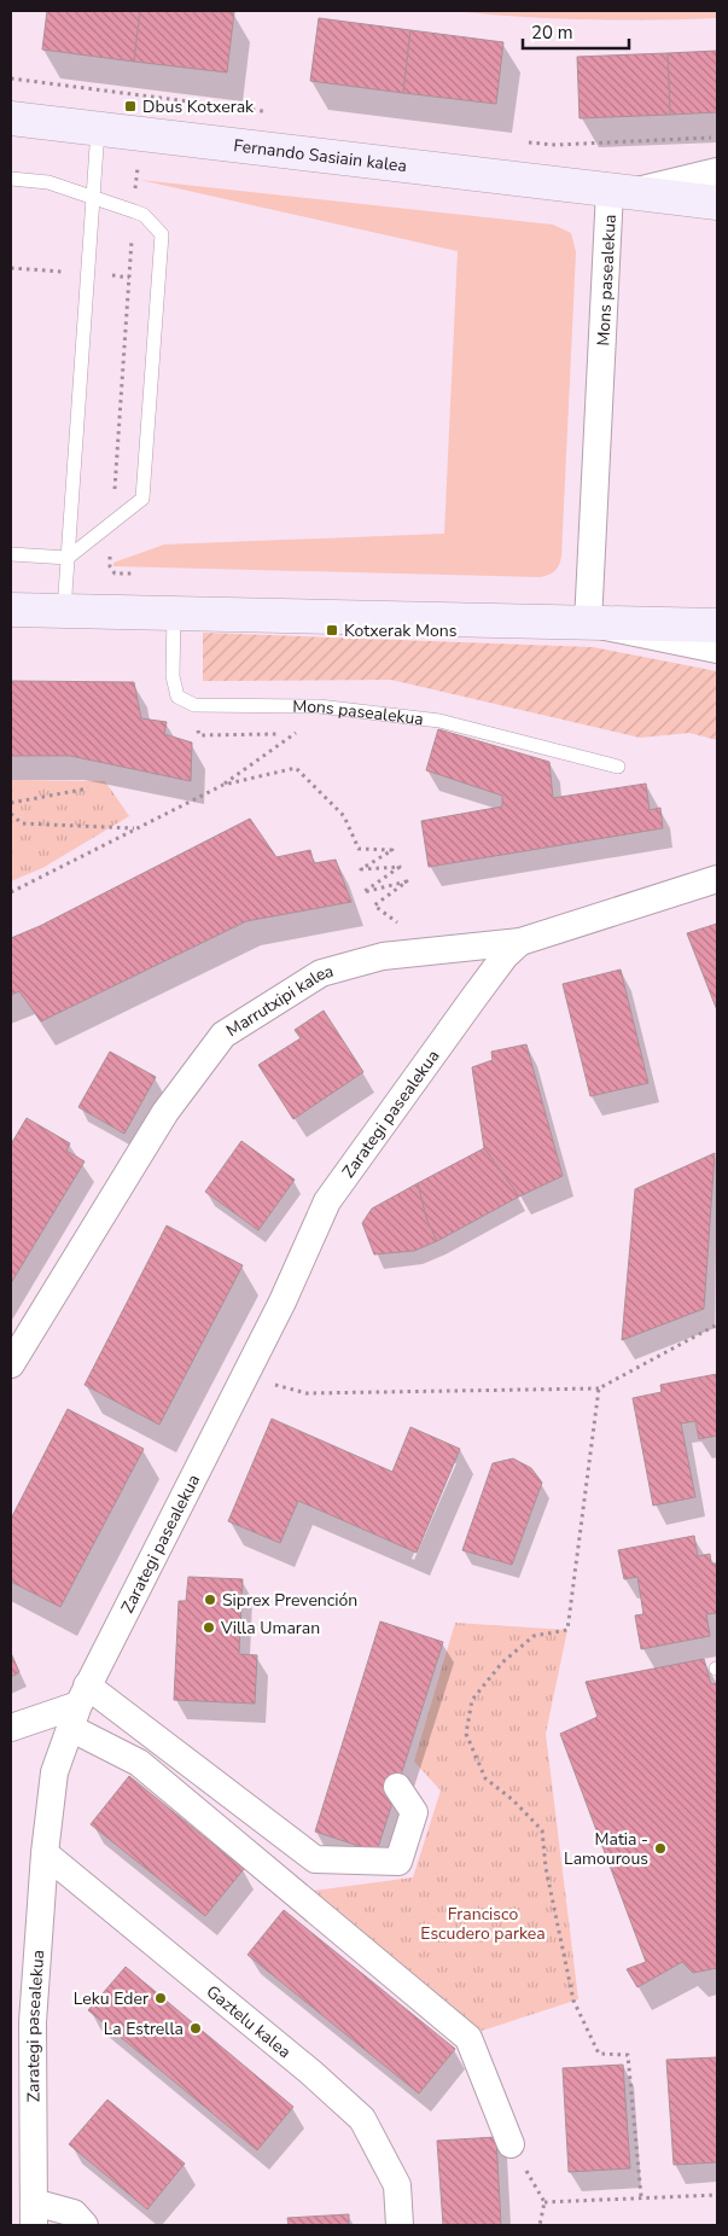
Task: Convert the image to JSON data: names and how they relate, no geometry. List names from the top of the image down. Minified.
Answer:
{"streets":{"main road":["Fernando Sasiain kalea"],"street":["Mons pasealekua","Marrutxipi kalea","Zarategi pasealekua","Gaztelu kalea"]},"crossings":[["Fernando Sasiain kalea","Mons pasealekua"],["Marrutxipi kalea","Zarategi pasealekua"],["Zarategi pasealekua","Gaztelu kalea"]],"parks":["Francisco Escudero parkea"],"places":{"transit":["Dbus Kotxerak","Kotxerak Mons"],"other":["Siprex Prevención","Villa Umaran","Matia - Lamourous","Leku Eder","La Estrella"]},"scale_bar":"20 m"}
